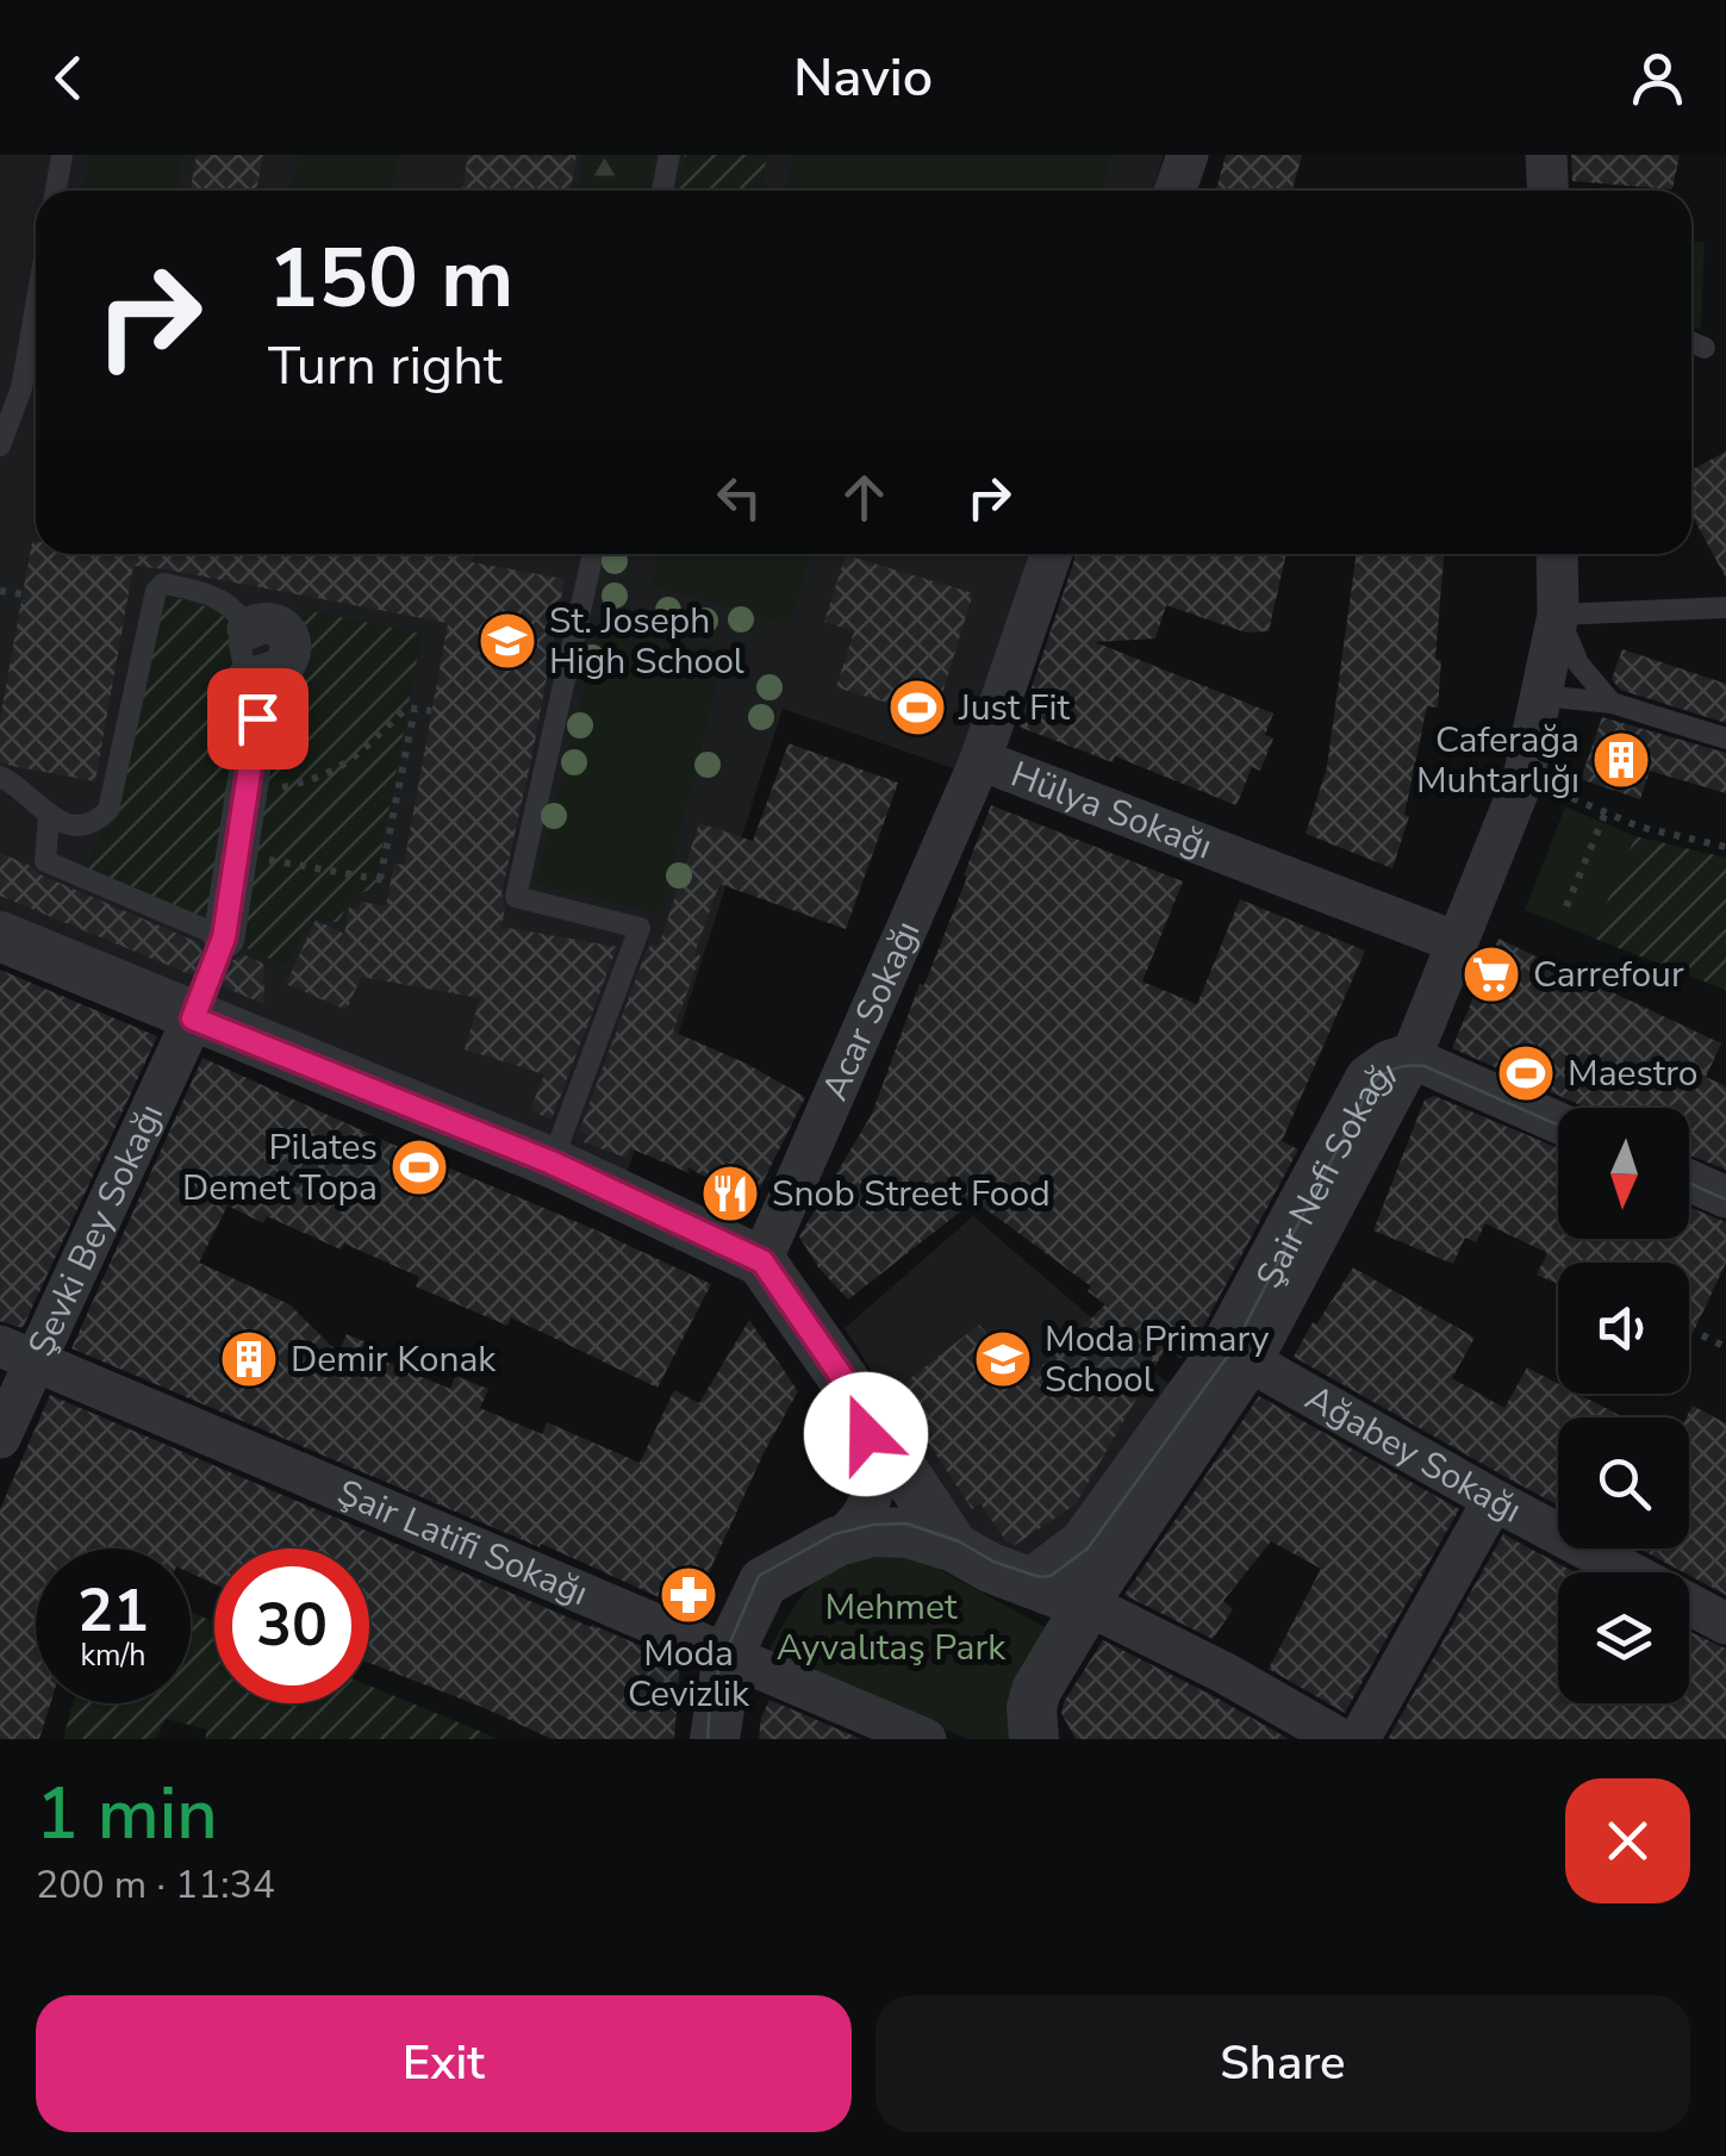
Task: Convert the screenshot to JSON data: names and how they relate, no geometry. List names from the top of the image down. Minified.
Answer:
{"streets":{"street":["Hülya Sokağı","Acar Sokağı","Şair Nefi Sokağı","Şevki Bey Sokağı","Ağabey Sokağı","Şair Latifi Sokağı"]},"crossings":[["Hülya Sokağı","Acar Sokağı"],["Hülya Sokağı","Şair Nefi Sokağı"],["Şair Nefi Sokağı","Ağabey Sokağı"],["Şevki Bey Sokağı","Şair Latifi Sokağı"]],"parks":["Mehmet Ayvalıtaş Park"],"places":{"school or university":["St. Joseph High School","Moda Primary School"],"sports":["Just Fit","Maestro","Pilates Demet Topa"],"building":["Caferağa Muhtarlığı","Demir Konak"],"supermarket":["Carrefour"],"restaurant":["Snob Street Food"],"pharmacy":["Moda Cevizlik"]},"north":"bottom","page":{"header":"Navio","turn":["150 m","Turn right"],"speed":"21 km/h","limit":"30","heading":["1 min","200 m · 11:34"],"buttons":["Exit","Share"]}}
